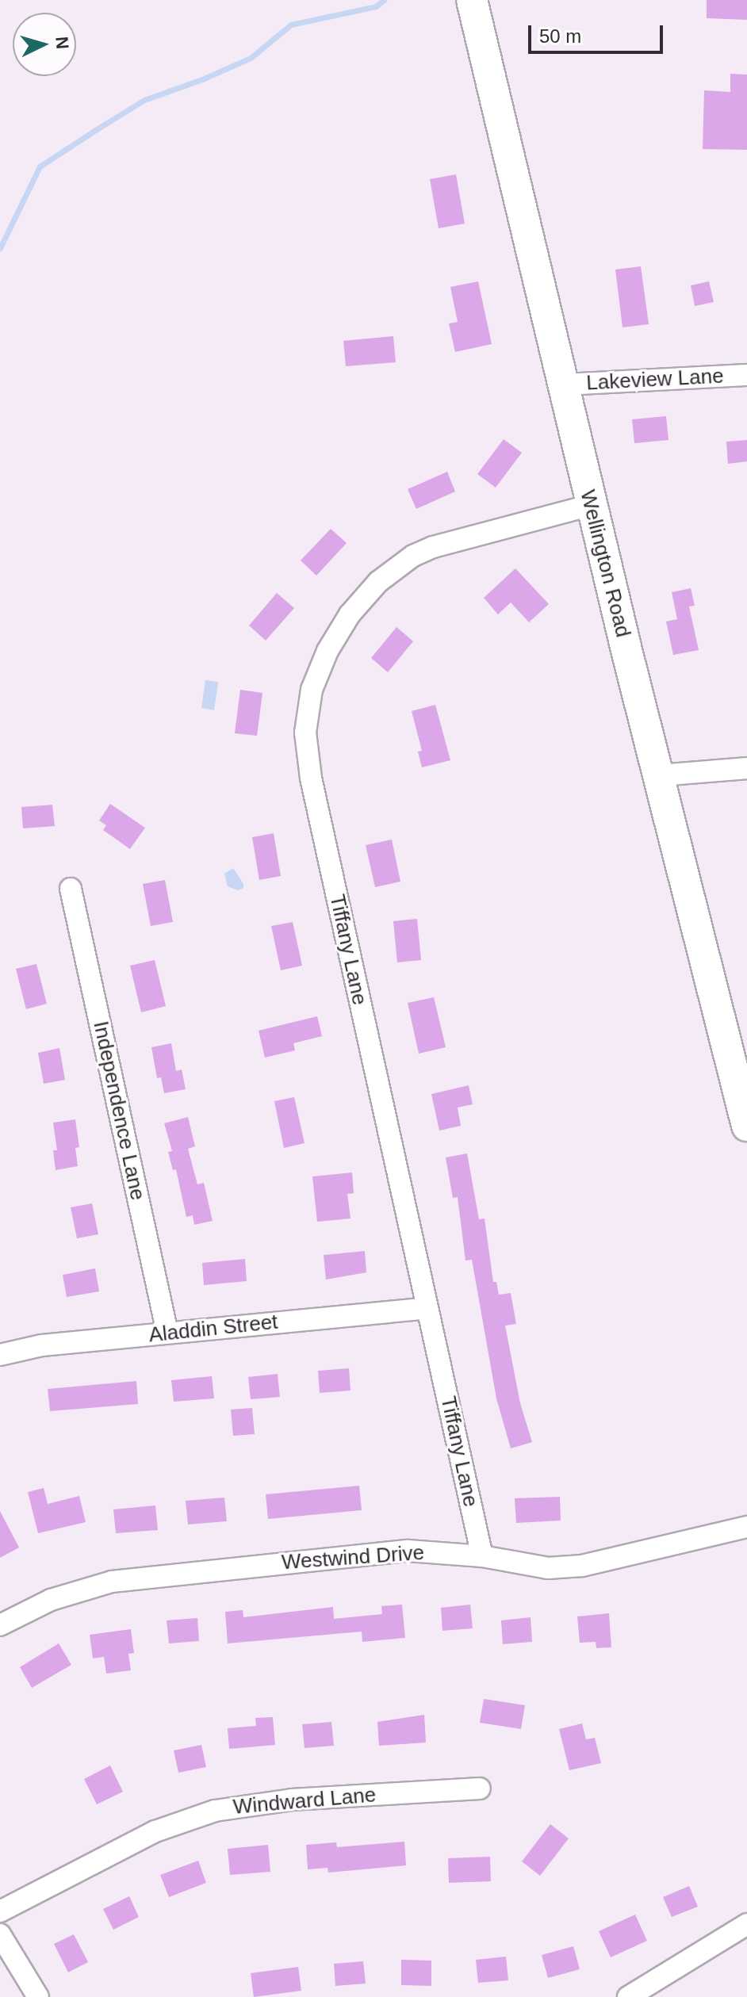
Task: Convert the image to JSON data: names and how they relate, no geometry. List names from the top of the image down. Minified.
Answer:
{"streets":{"main road":["Wellington Road"],"street":["Lakeview Lane","Tiffany Lane","Independence Lane","Aladdin Street","Westwind Drive","Windward Lane"]},"crossings":[["Lakeview Lane","Wellington Road"],["Wellington Road","Tiffany Lane"],["Tiffany Lane","Aladdin Street"],["Tiffany Lane","Westwind Drive"],["Independence Lane","Aladdin Street"]],"scale_bar":"50 m","north":"right"}
